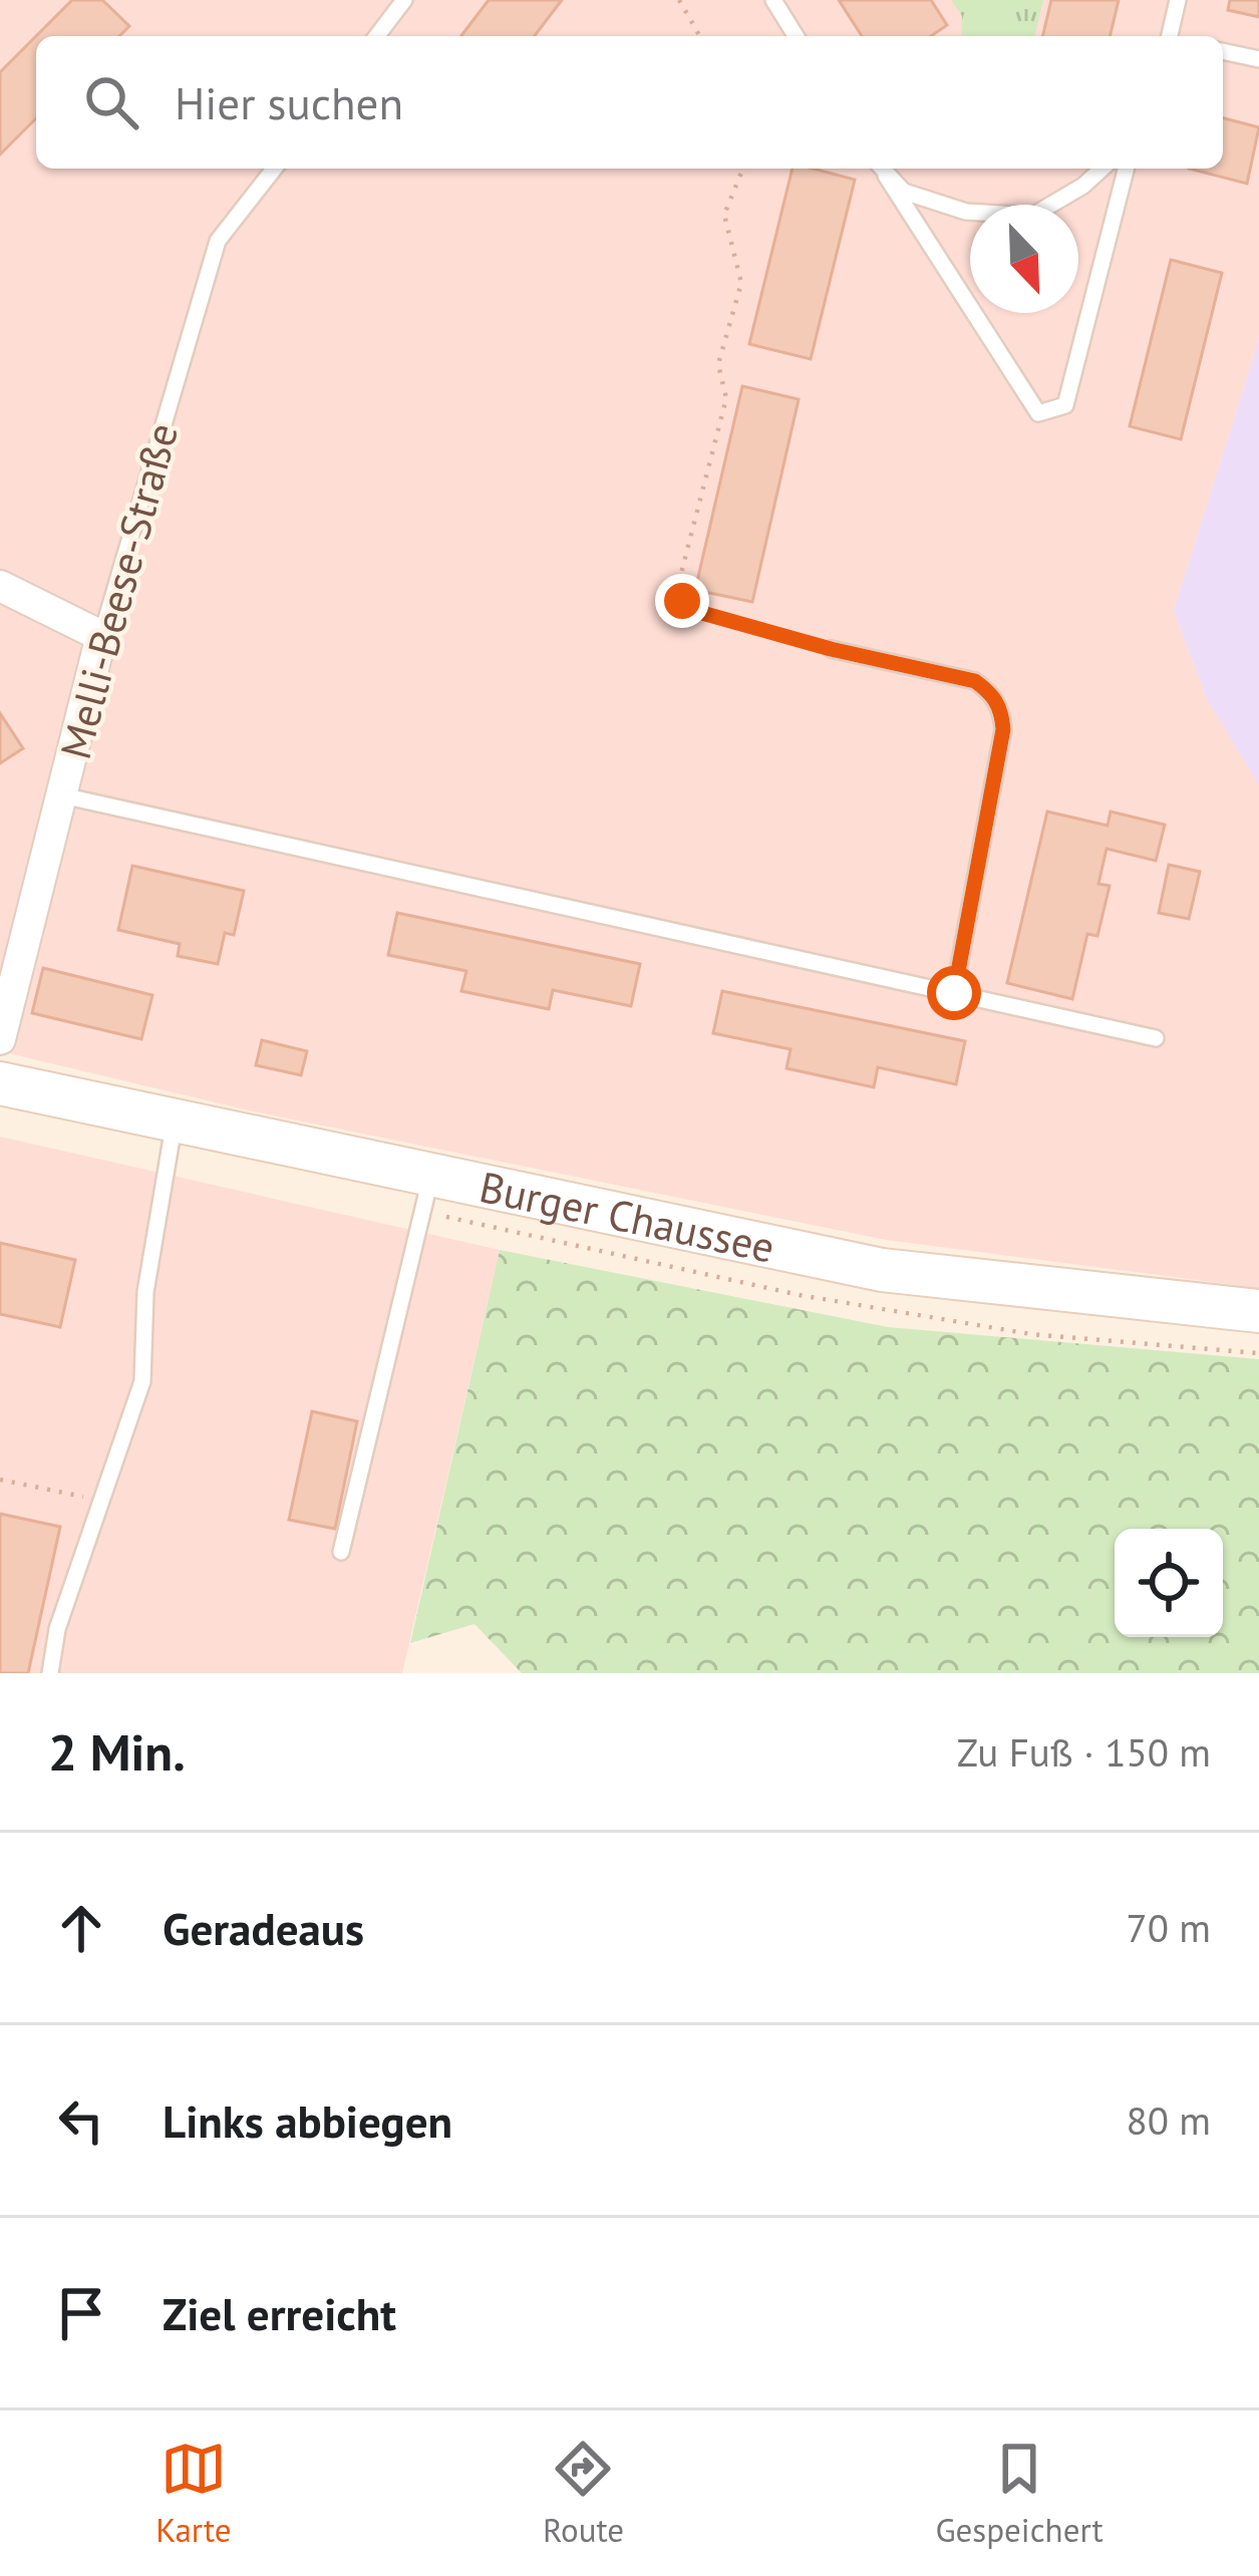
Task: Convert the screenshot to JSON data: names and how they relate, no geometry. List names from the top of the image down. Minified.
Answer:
{"streets":{"main road":["Burger Chaussee"],"street":["Melli-Beese-Straße"]},"north":"bottom right","page":{"search":"Hier suchen","heading":["2 Min.","Zu Fuß · 150 m"],"list":[["Geradeaus","70 m"],["Links abbiegen","80 m"],"Ziel erreicht"],"nav":["Karte","Route","Gespeichert"]}}
